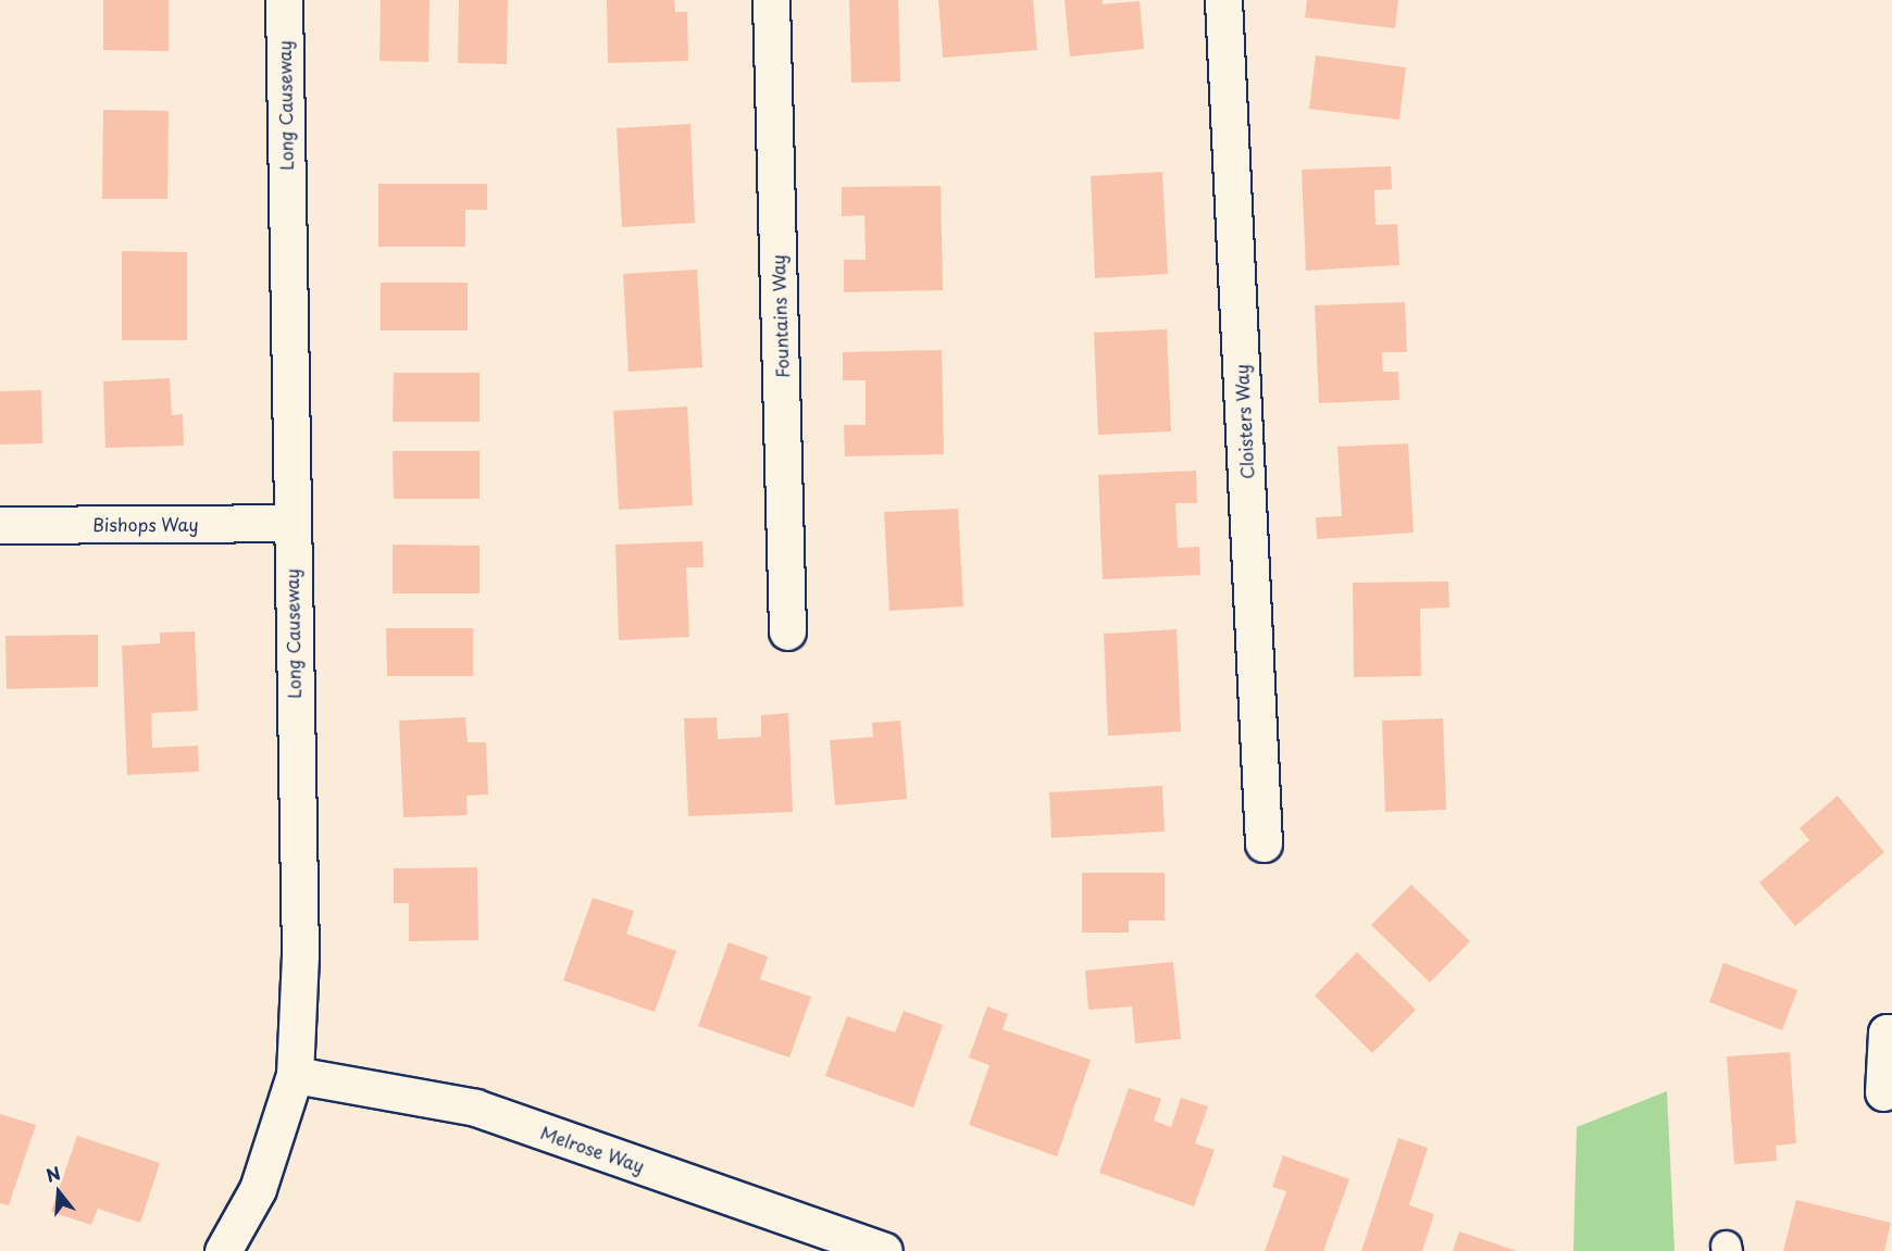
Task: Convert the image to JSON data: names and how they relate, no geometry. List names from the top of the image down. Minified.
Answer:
{"streets":{"street":["Long Causeway","Fountains Way","Cloisters Way","Bishops Way","Melrose Way"]},"crossings":[["Long Causeway","Bishops Way"],["Long Causeway","Melrose Way"]],"north":"top"}
